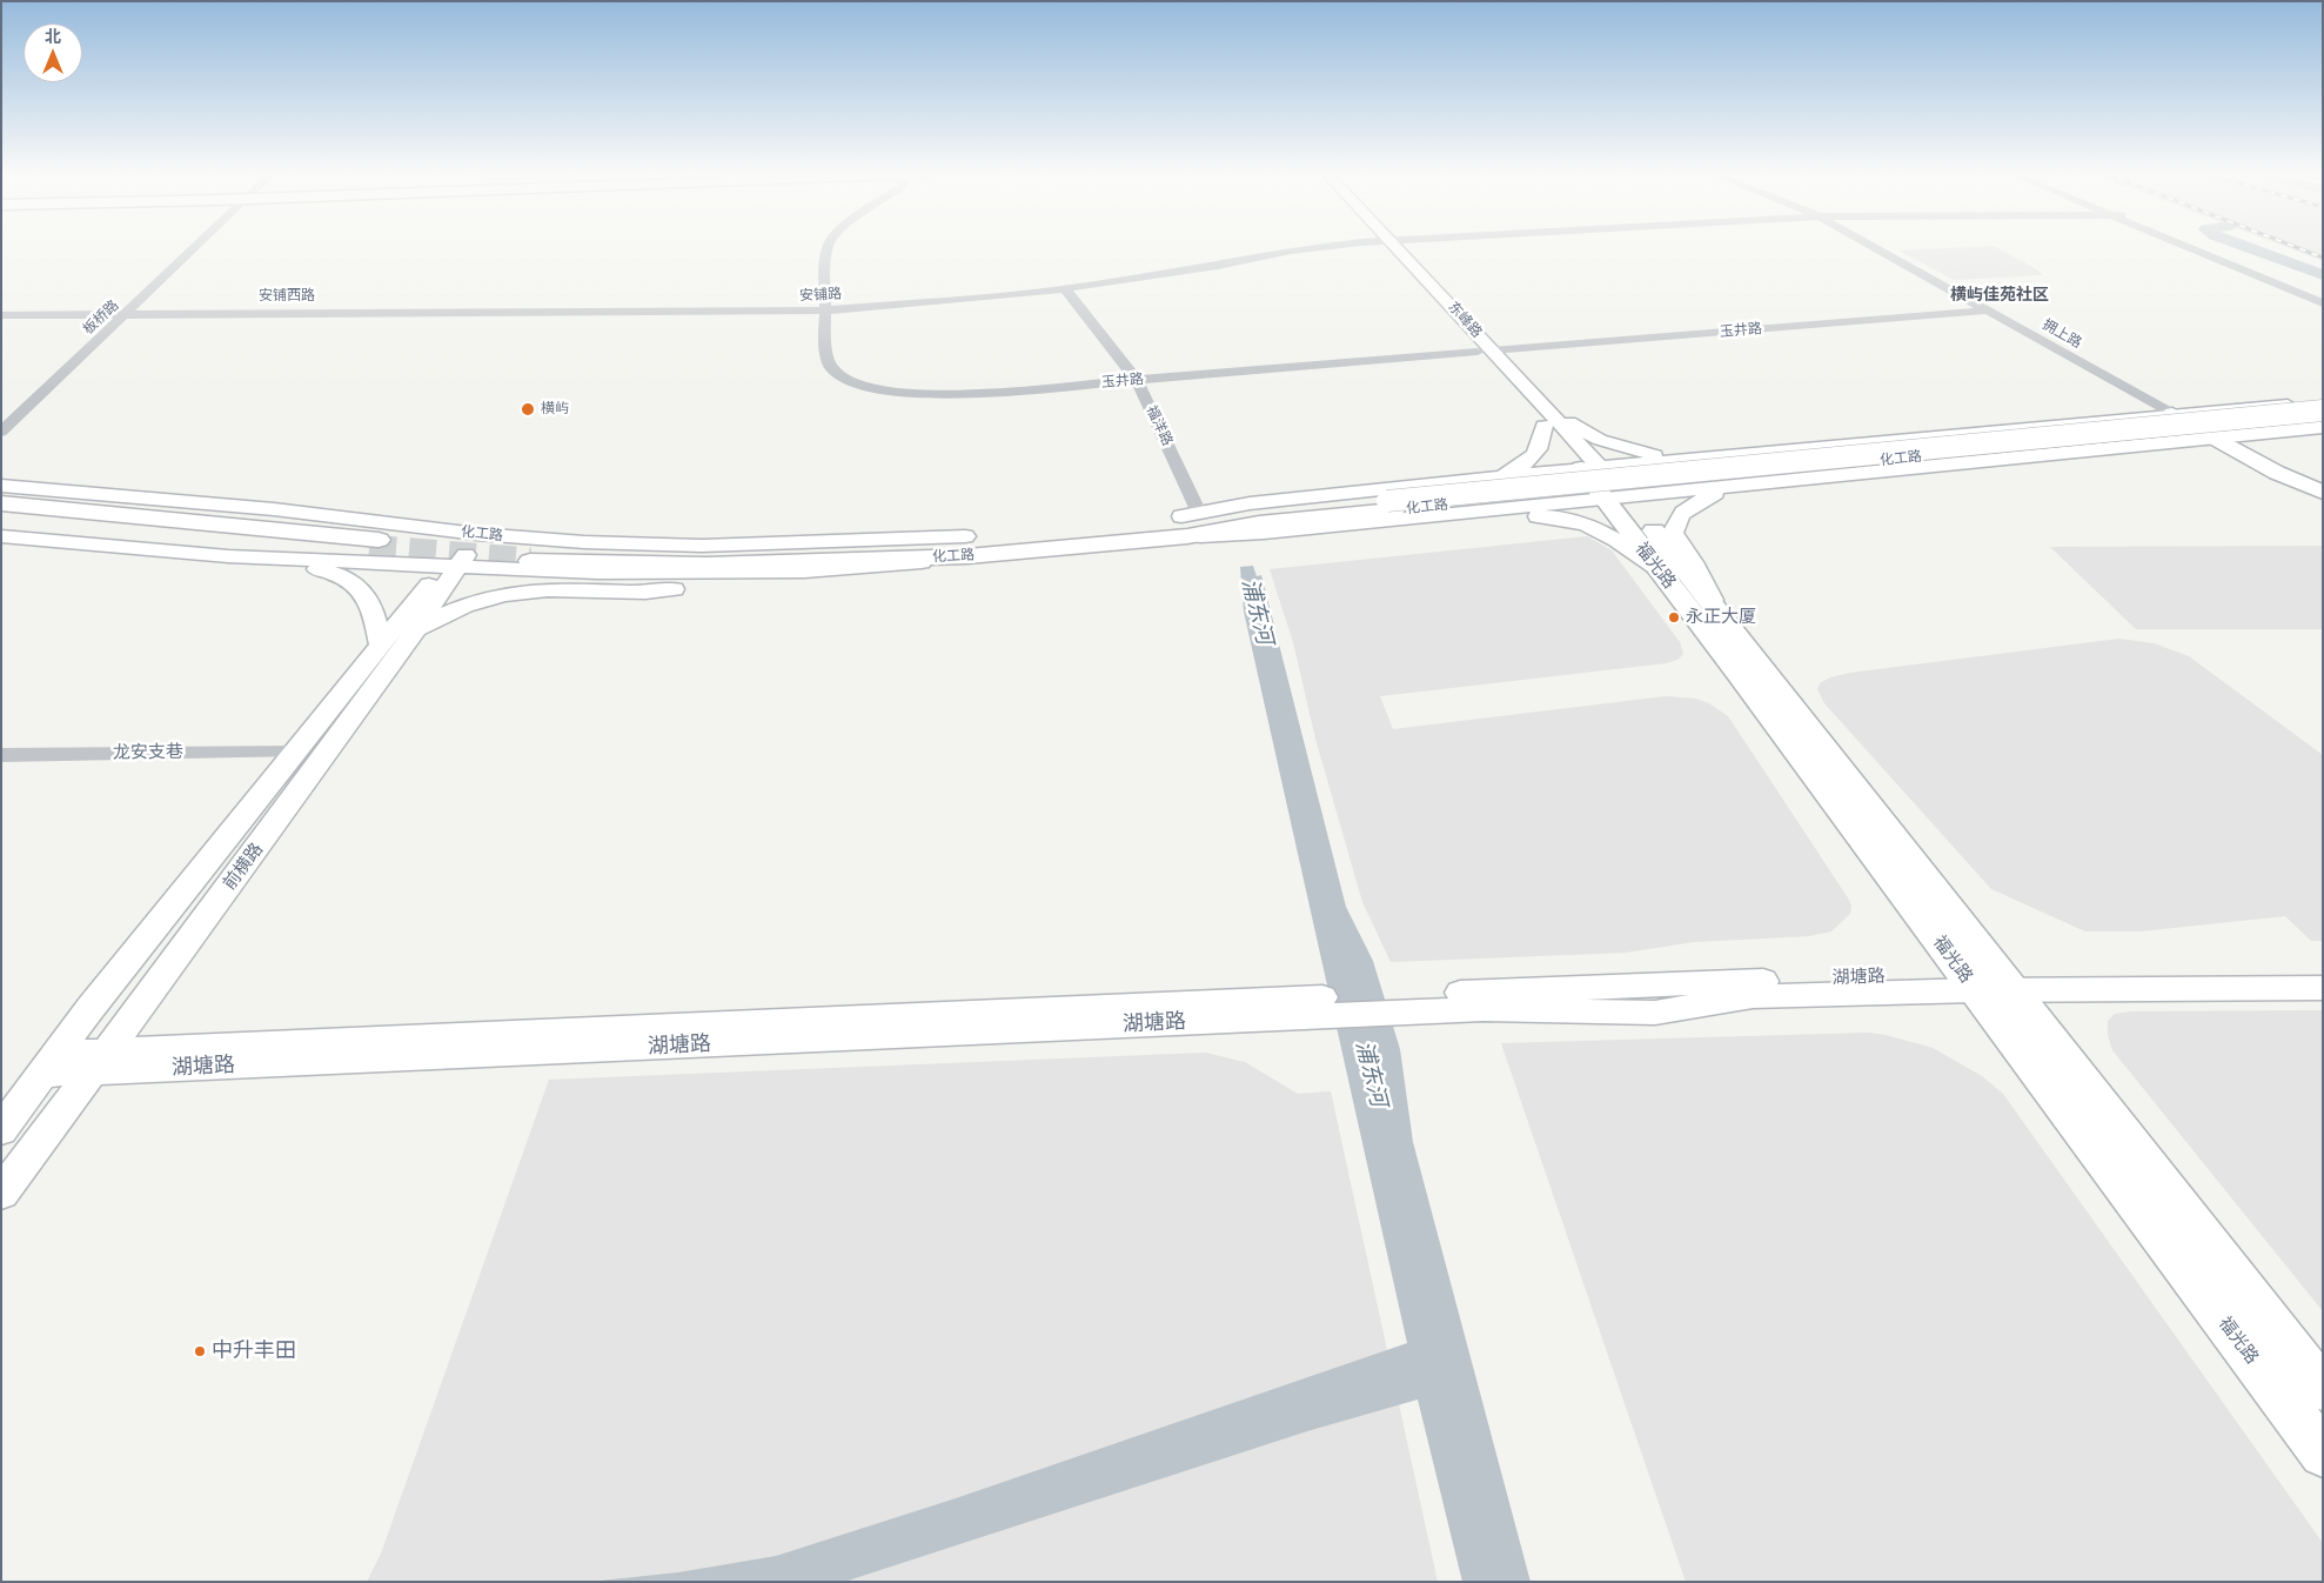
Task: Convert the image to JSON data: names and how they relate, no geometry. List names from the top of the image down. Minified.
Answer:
{"streets":{"highway":["化工路"],"main road":["东峰路","福光路","前横路","湖塘路"],"street":["安铺路","安铺西路","板桥路","玉井路","拥上路","福洋路","龙安支巷"]},"crossings":[["安铺路","安铺西路"],["安铺路","玉井路"],["安铺路","福洋路"],["安铺西路","板桥路"],["东峰路","玉井路"],["东峰路","福光路"],["玉井路","拥上路"],["玉井路","福洋路"],["福洋路","化工路"],["化工路","前横路"],["福光路","湖塘路"],["龙安支巷","前横路"],["前横路","湖塘路"]],"districts":["横屿佳苑社区"],"water":["浦东河"],"places":["横屿","永正大厦","中升丰田"],"north":"top"}
